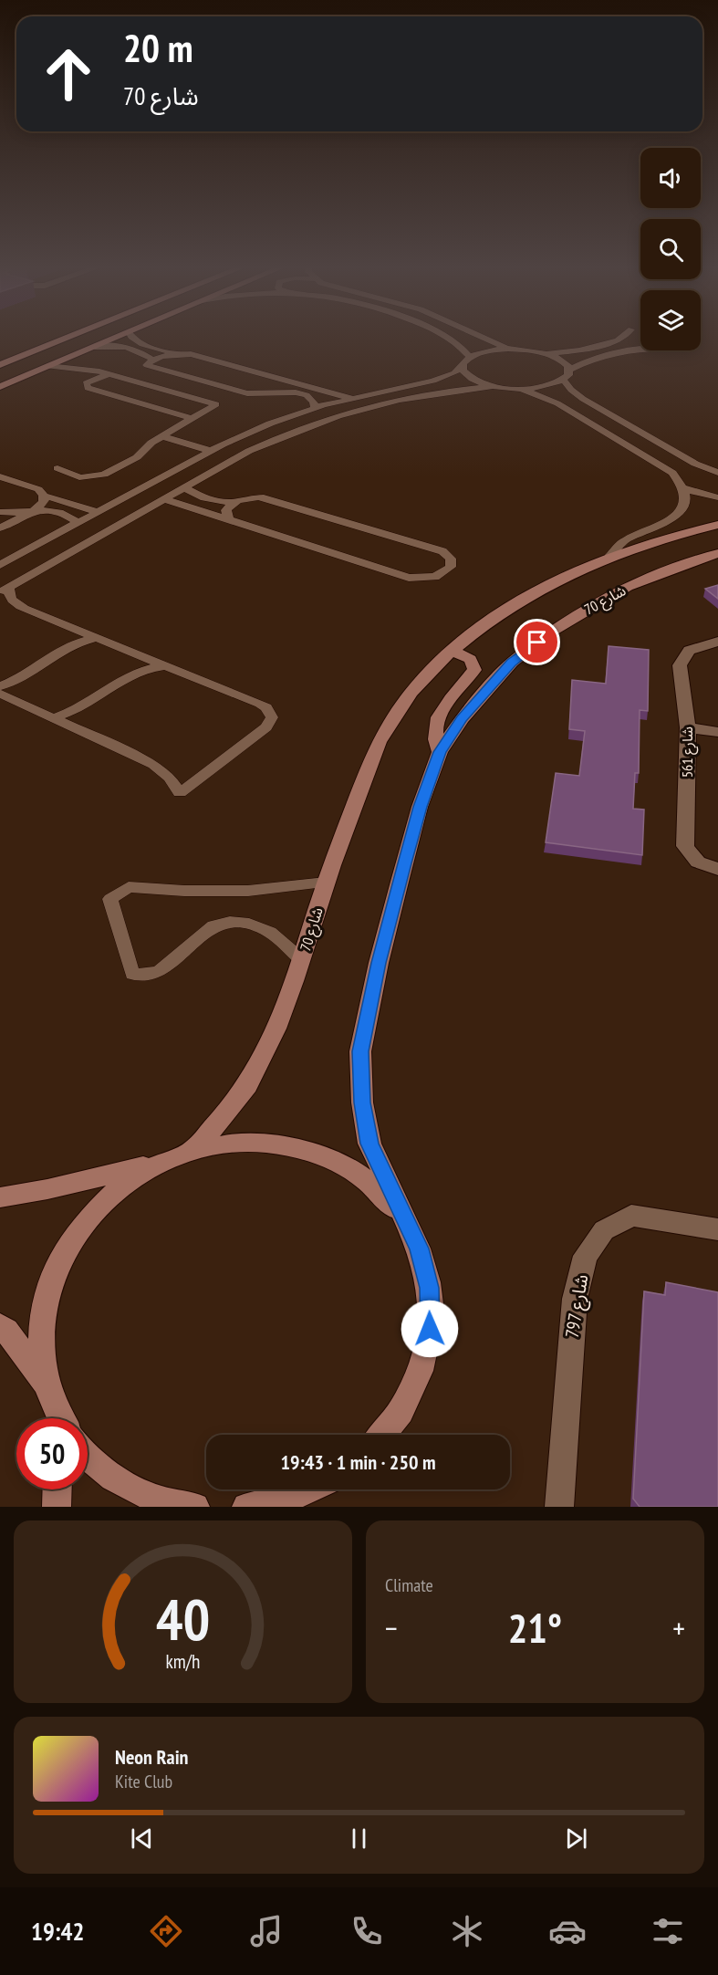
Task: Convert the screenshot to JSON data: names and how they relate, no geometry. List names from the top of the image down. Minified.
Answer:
{"streets":{"main road":["شارع 70"],"street":["شارع 561","شارع 797"]},"page":{"turn":["20 m","شارع 70"],"limit":"50","trip":"19:43 · 1 min · 250 m","tile":"Climate","heat":["−","21°","+"],"song":["Neon Rain","Kite Club"],"tabs":"19:42","gauge":["40","km/h"]}}
